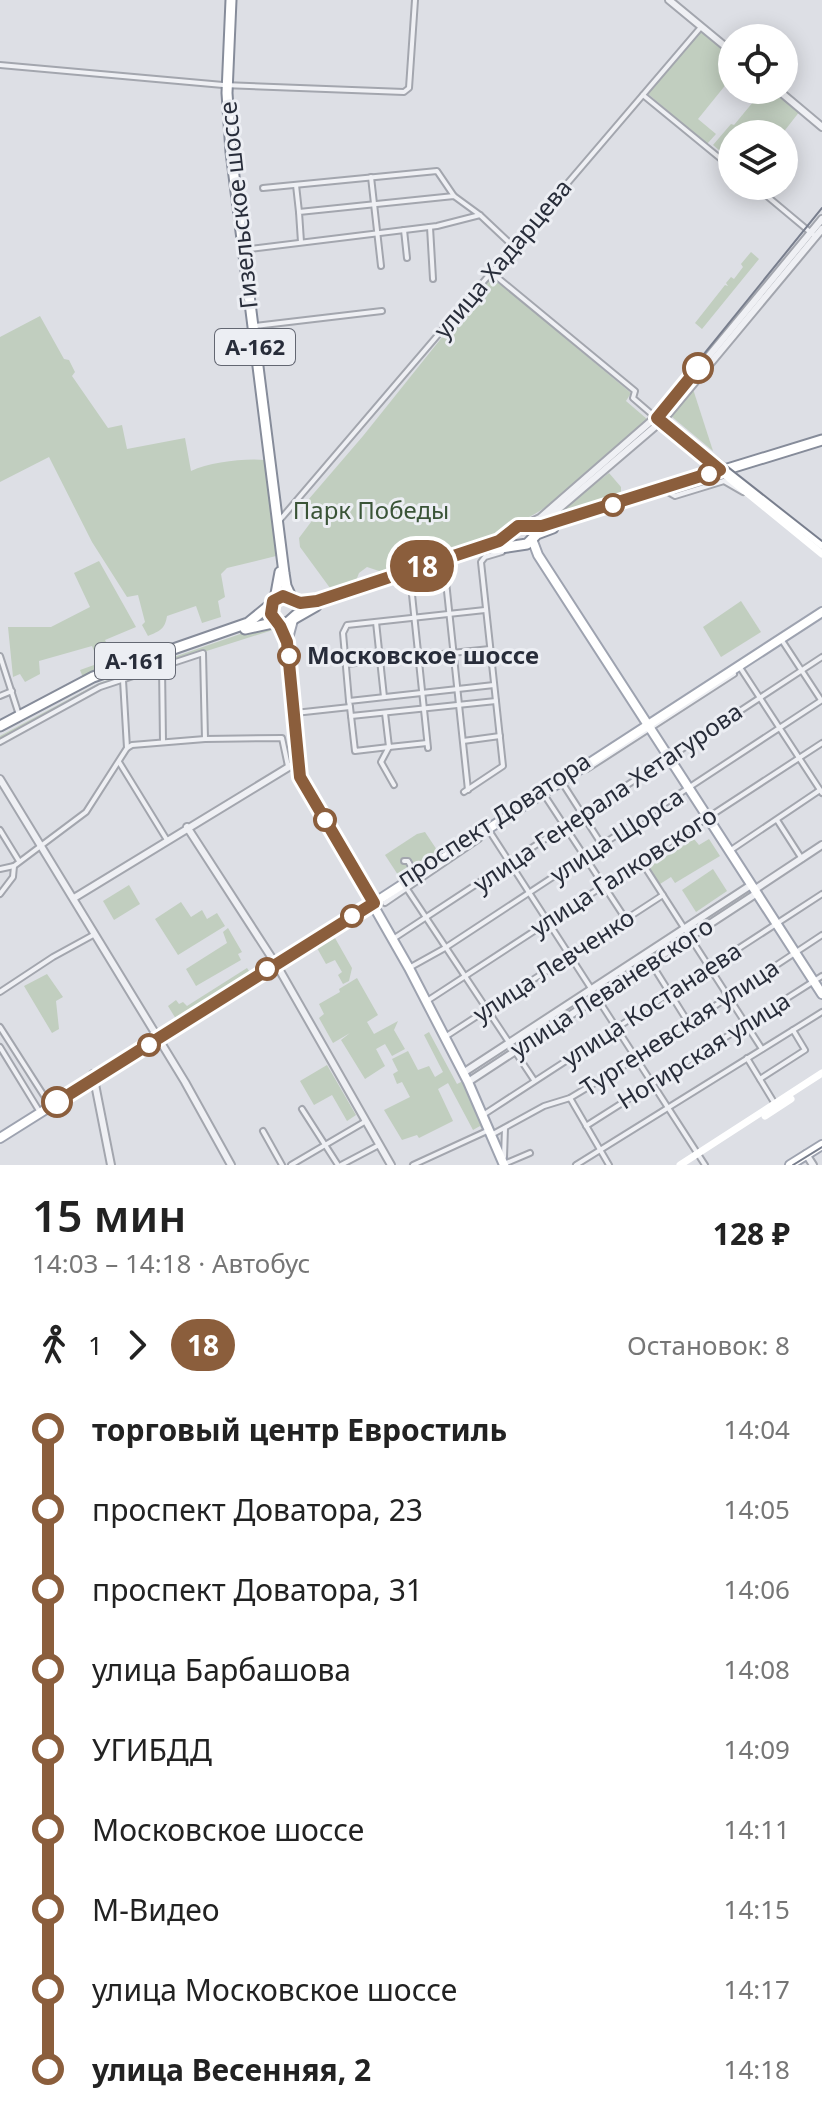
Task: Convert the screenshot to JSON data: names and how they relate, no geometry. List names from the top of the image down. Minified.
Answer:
{"streets":{"highway":["Гизельское шоссе","А-162","А-161"],"main road":["проспект Доватора"],"street":["улица Хадарцева","улица Генерала Хетагурова","улица Щорса","улица Галковского","улица Левченко","улица Леваневского","улица Костанаева","Тургеневская улица","Ногирская улица"]},"crossings":[["Гизельское шоссе","улица Хадарцева"],["Гизельское шоссе","А-161"]],"parks":["Парк Победы"],"places":["Московское шоссе"],"lines":["bus line 18"],"page":{"on_map":"18","heading":["15 мин","14:03 – 14:18 · Автобус","128 ₽"],"legs":["1","18","Остановок: 8"],"list":[{"name":"торговый центр Евростиль","value":"14:04"},{"name":"проспект Доватора, 23","value":"14:05"},{"name":"проспект Доватора, 31","value":"14:06"},{"name":"улица Барбашова","value":"14:08"},{"name":"УГИБДД","value":"14:09"},{"name":"Московское шоссе","value":"14:11"},{"name":"М-Видео","value":"14:15"},{"name":"улица Московское шоссе","value":"14:17"},{"name":"улица Весенняя, 2","value":"14:18"}]}}
